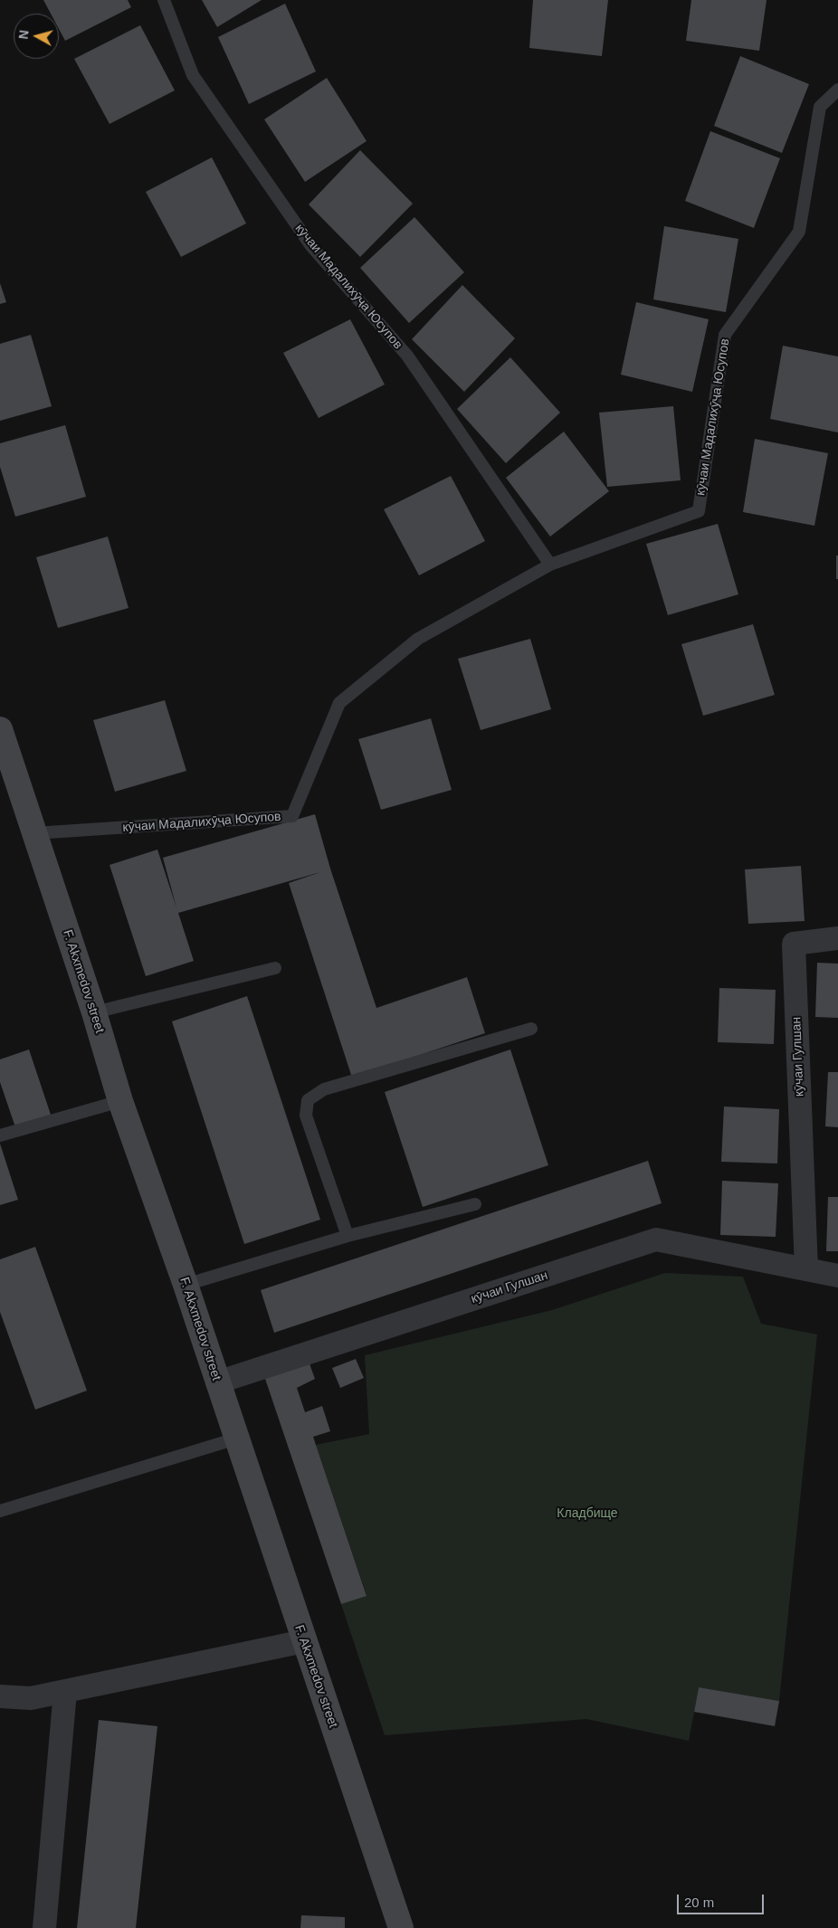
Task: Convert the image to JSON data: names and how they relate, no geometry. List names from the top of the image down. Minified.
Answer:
{"streets":{"main road":["F. Akxmedov street"],"street":["кӯчаи Гулшан"],"lane":["кӯчаи Мадалихӯҷа Юсупов"]},"crossings":[["кӯчаи Мадалихӯҷа Юсупов","F. Akxmedov street"],["F. Akxmedov street","кӯчаи Гулшан"]],"parks":["Кладбище"],"scale_bar":"20 m","north":"left"}
